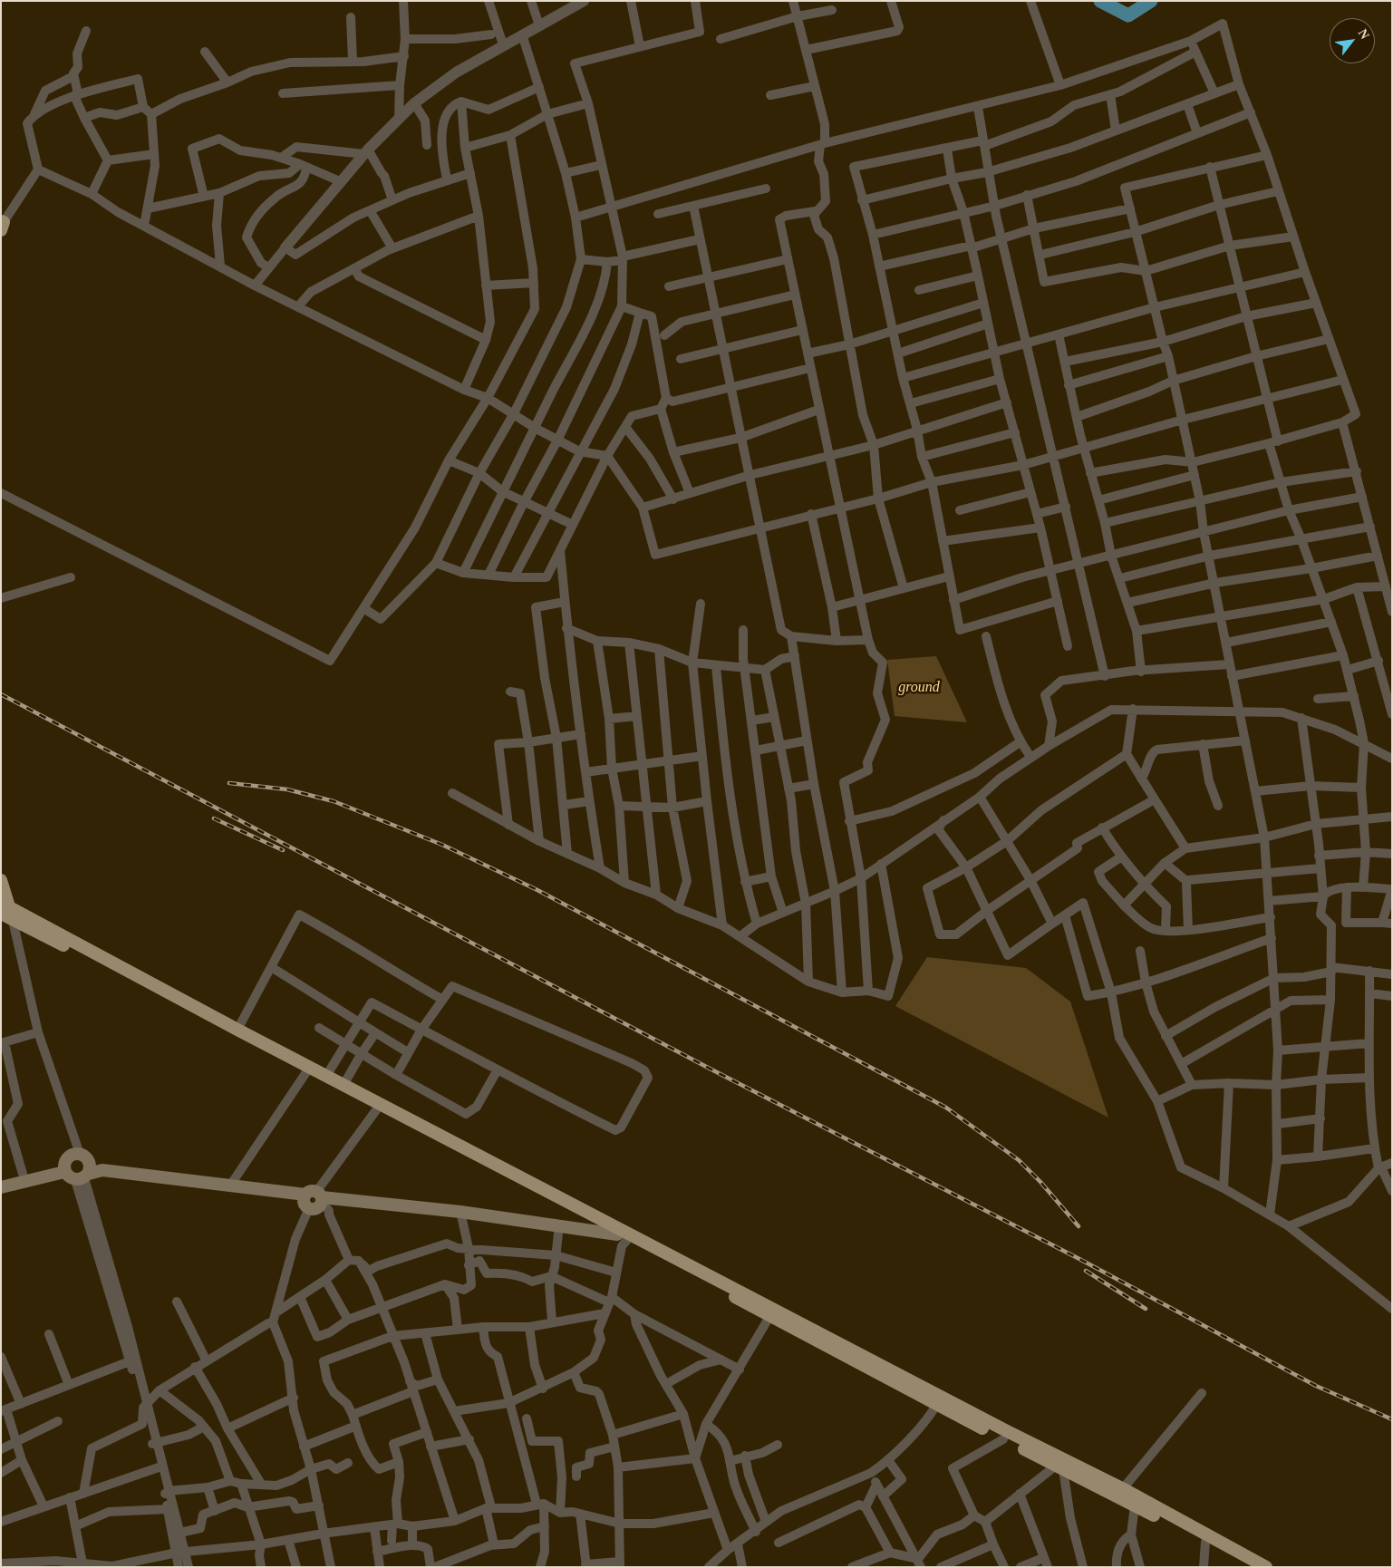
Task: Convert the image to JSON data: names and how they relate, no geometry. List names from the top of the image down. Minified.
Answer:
{"parks":["ground"],"north":"top right"}
